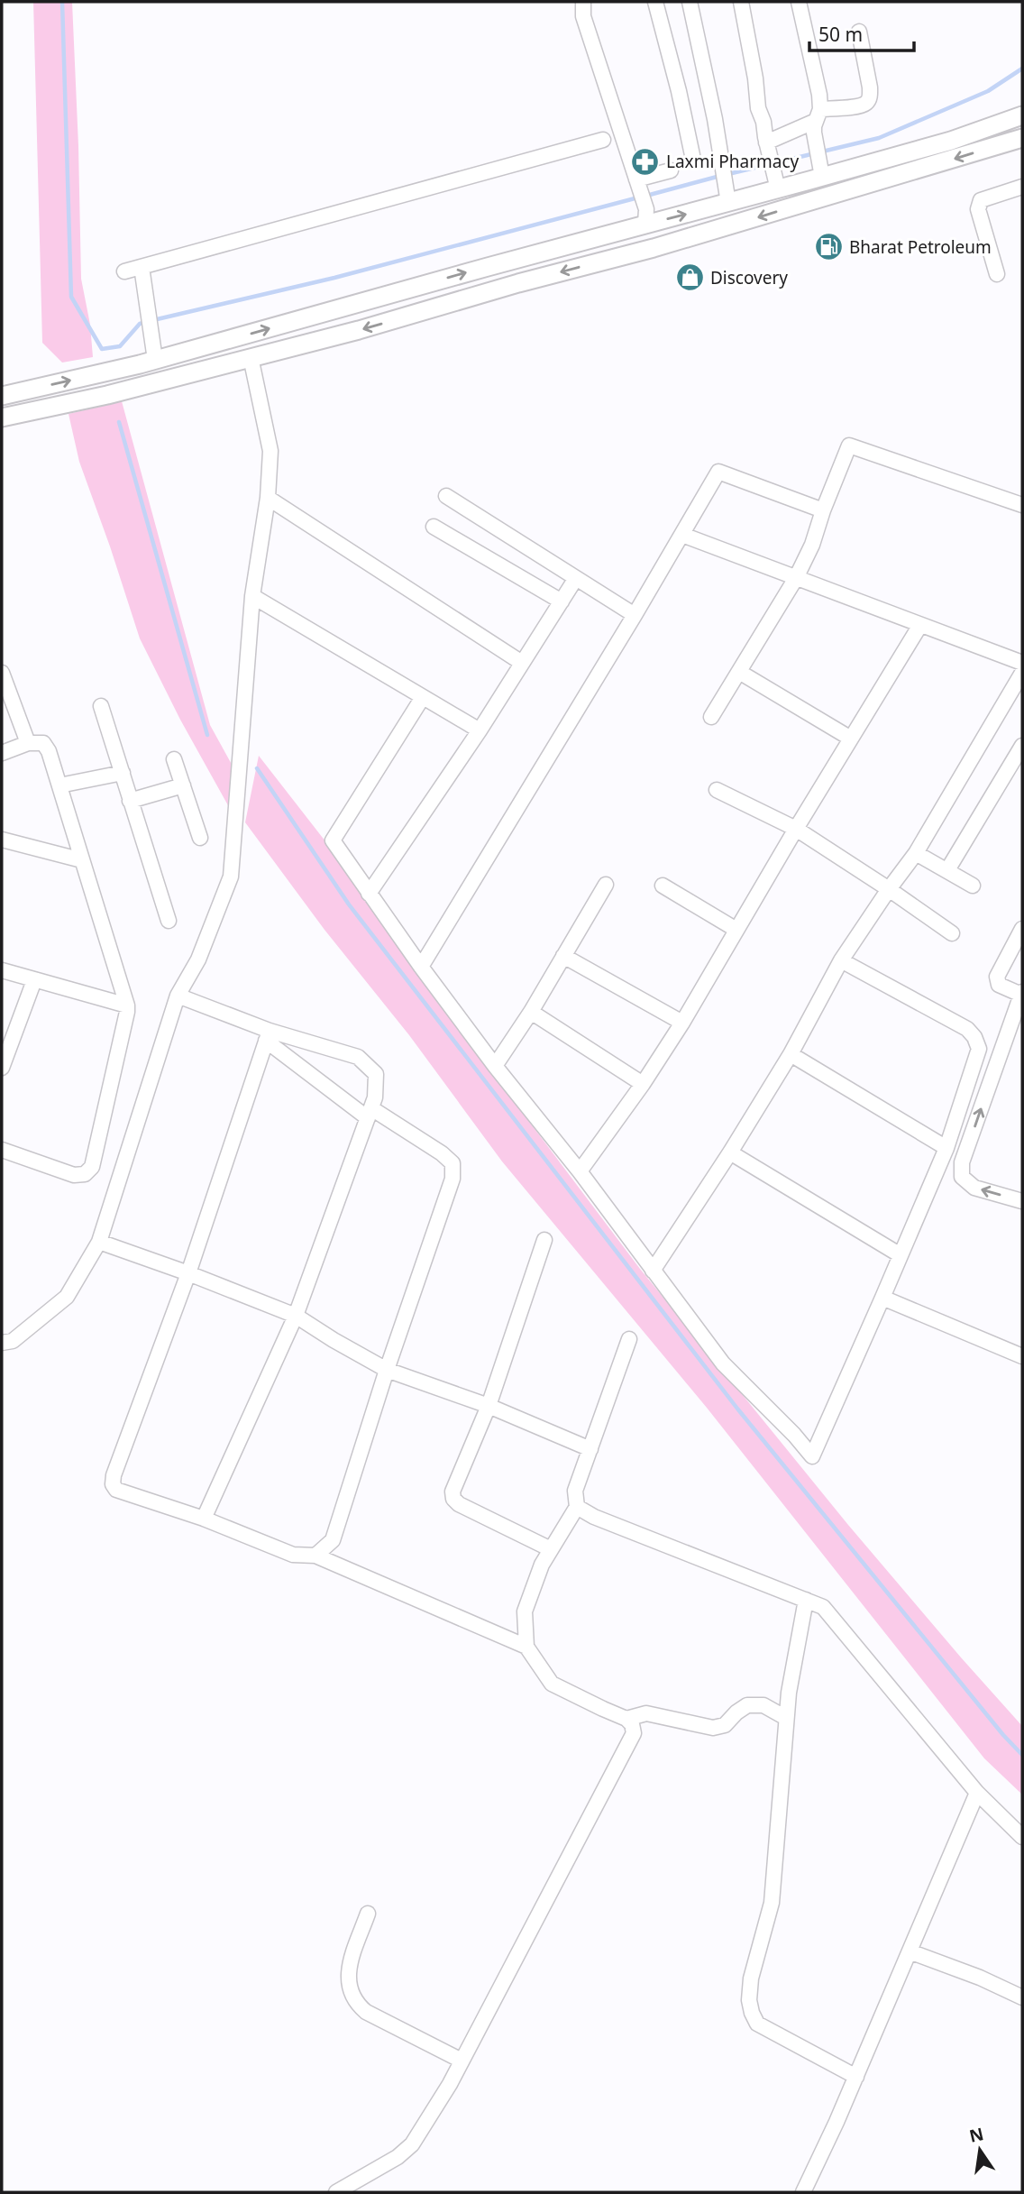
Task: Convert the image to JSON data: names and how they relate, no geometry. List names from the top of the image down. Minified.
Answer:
{"places":{"pharmacy":["Laxmi Pharmacy"],"fuel station":["Bharat Petroleum"],"shop":["Discovery"]},"scale_bar":"50 m","north":"top"}
